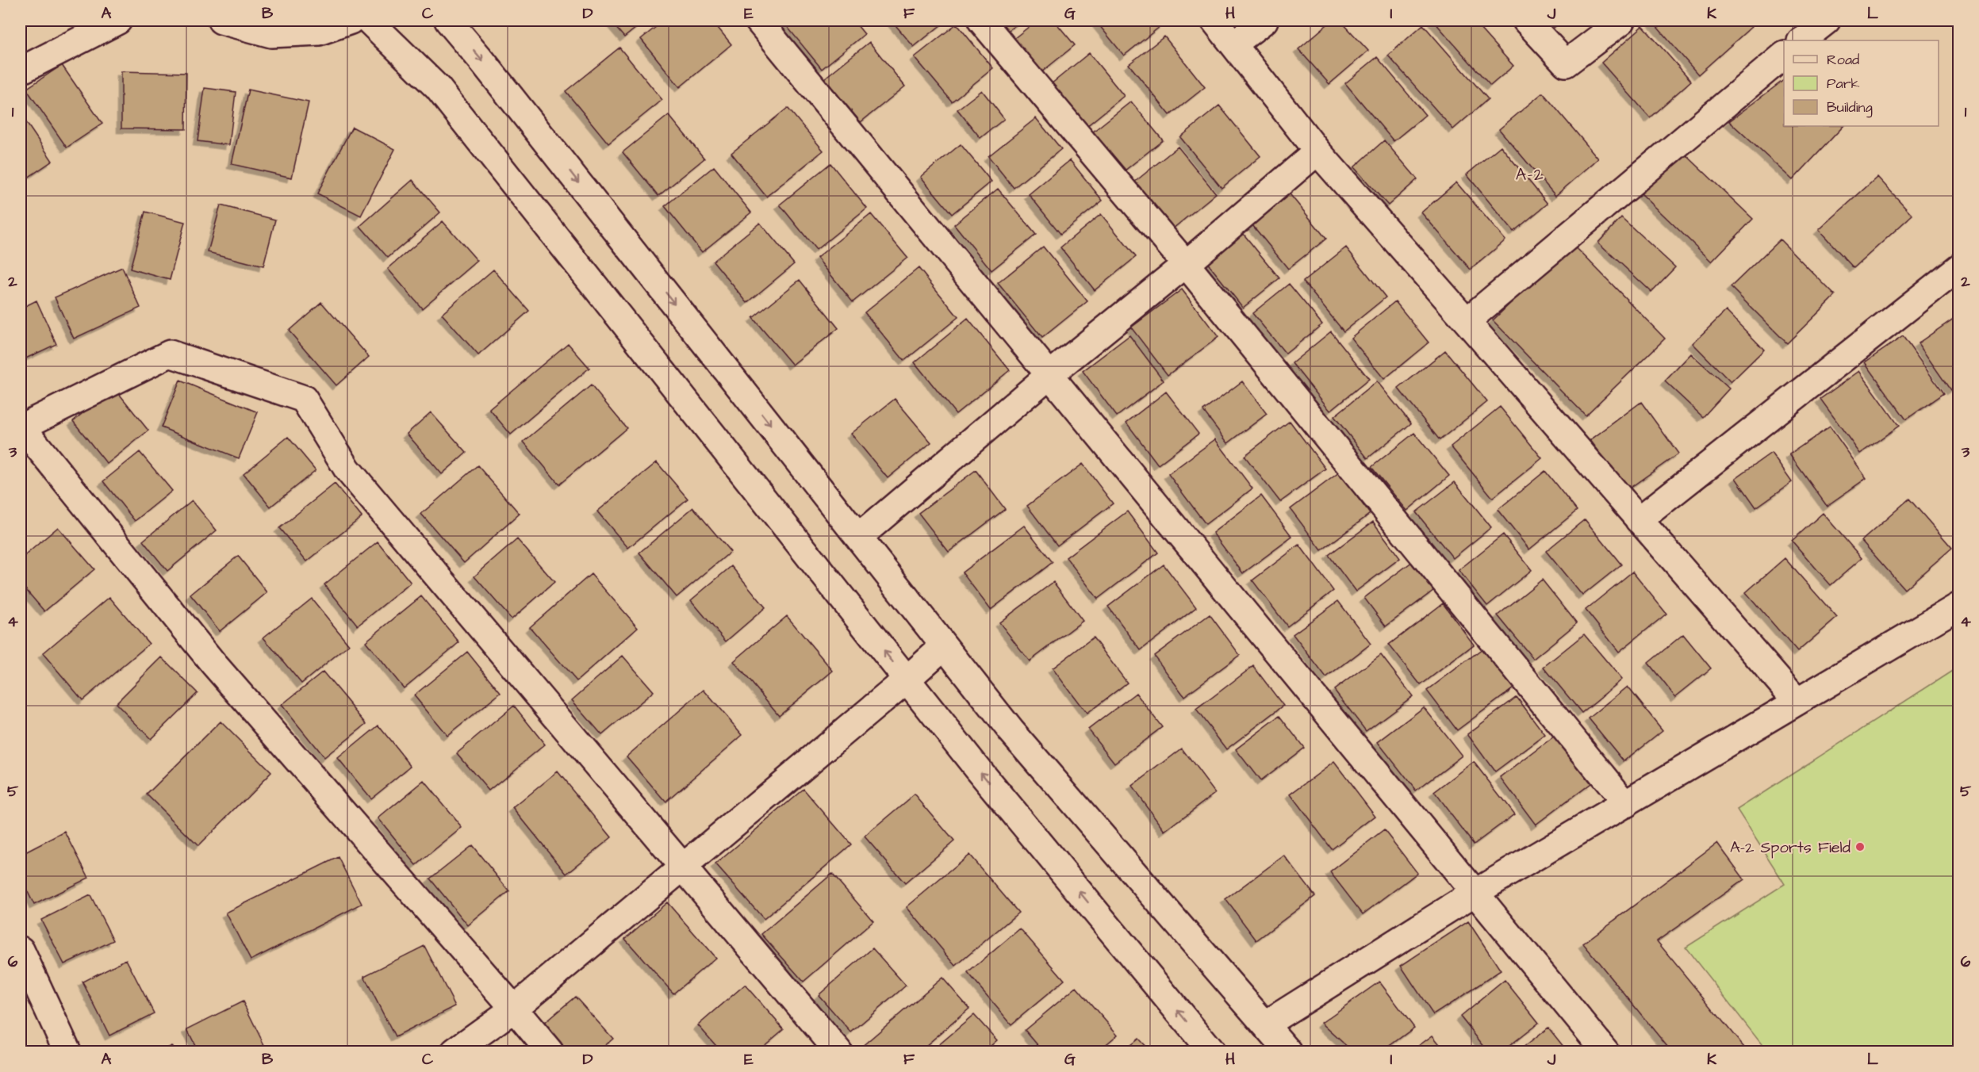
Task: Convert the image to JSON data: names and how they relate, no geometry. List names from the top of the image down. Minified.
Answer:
{"districts":["A-2"],"places":["A-2 Sports Field"],"legend":["Road","Park","Building"],"grid":{"columns":["A","B","C","D","E","F","G","H","I","J","K","L"],"rows":["1","2","3","4","5","6"]}}
